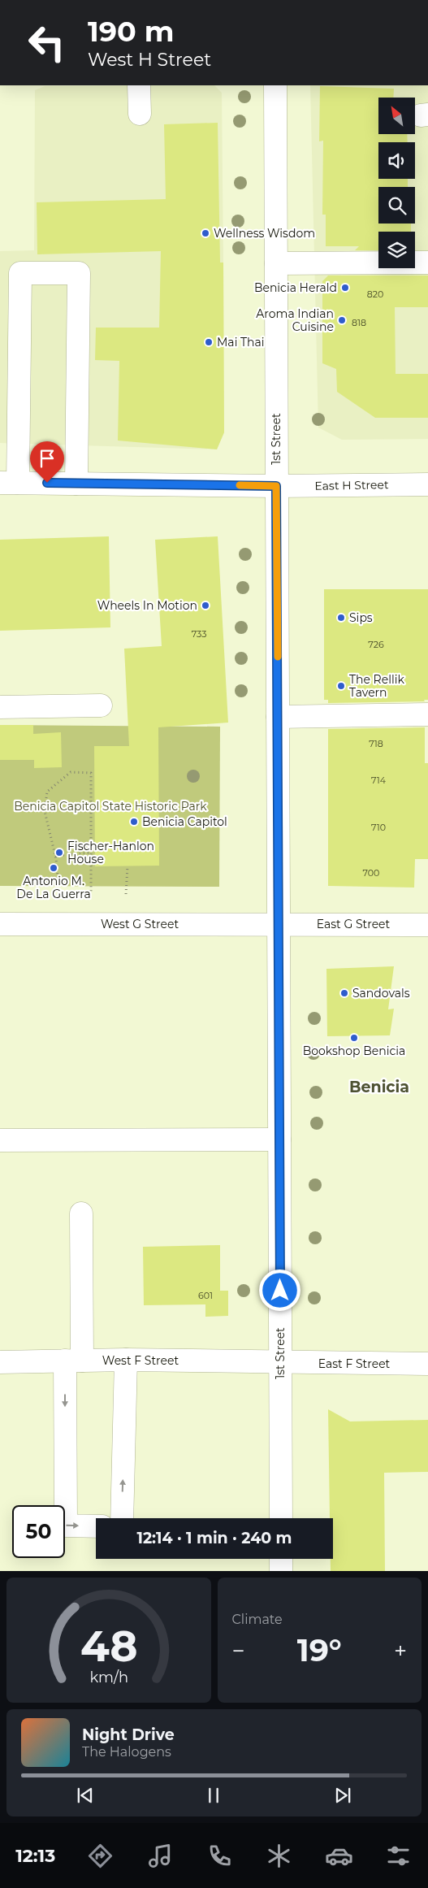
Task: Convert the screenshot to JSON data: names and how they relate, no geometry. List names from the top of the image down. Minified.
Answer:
{"streets":{"main road":["1st Street","East H Street","West G Street","East G Street","West F Street","East F Street"]},"crossings":[["1st Street","East H Street"],["1st Street","West G Street"],["1st Street","East G Street"],["1st Street","West F Street"],["1st Street","East F Street"],["West G Street","East G Street"],["West F Street","East F Street"]],"districts":["Benicia"],"parks":["Benicia Capitol State Historic Park"],"places":["Wellness Wisdom","Benicia Herald","Aroma Indian Cuisine","Mai Thai","Wheels In Motion","Sips","The Rellik Tavern","Benicia Capitol","Fischer-Hanlon House","Antonio M. De La Guerra","Sandovals","Bookshop Benicia"],"house_numbers":["820","818","733","726","718","714","710","700","601"],"north":"top left","page":{"turn":["190 m","West H Street"],"limit":"50","trip":"12:14 · 1 min · 240 m","tile":"Climate","heat":["−","19°","+"],"song":["Night Drive","The Halogens"],"tabs":"12:13","gauge":["48","km/h"]}}
